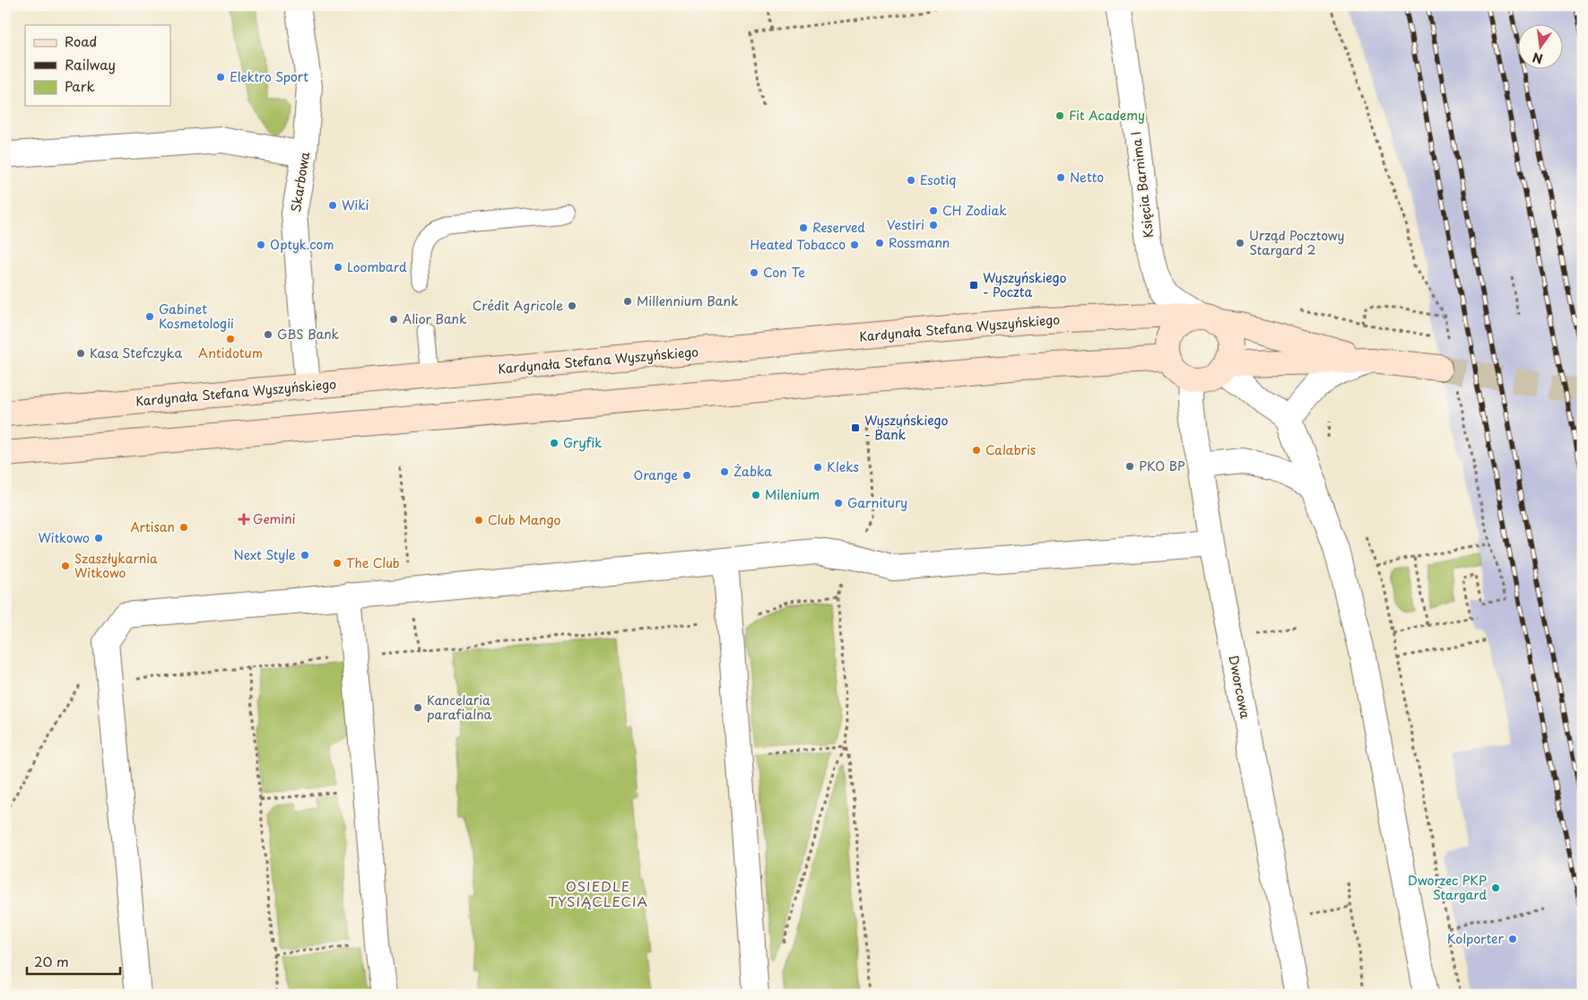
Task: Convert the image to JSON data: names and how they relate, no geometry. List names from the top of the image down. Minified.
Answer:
{"streets":{"main road":["Kardynała Stefana Wyszyńskiego"],"street":["Skarbowa","Księcia Barnima I","Dworcowa"]},"crossings":[["Skarbowa","Kardynała Stefana Wyszyńskiego"],["Księcia Barnima I","Kardynała Stefana Wyszyńskiego"],["Księcia Barnima I","Dworcowa"],["Kardynała Stefana Wyszyńskiego","Dworcowa"]],"districts":["OSIEDLE TYSIĄCLECIA"],"places":{"other":["Elektro Sport","Fit Academy","Netto","Esotiq","Wiki","CH Zodiak","Vestiri","Reserved","Rossmann","Urząd Pocztowy Stargard 2","Optyk.com","Heated Tobacco","Loombard","Con Te","Millennium Bank","Crédit Agricole","Gabinet Kosmetologii","Alior Bank","GBS Bank","Antidotum","Kasa Stefczyka","Gryfik","Calabris","PKO BP","Kleks","Żabka","Orange","Milenium","Garnitury","Club Mango","Artisan","Witkowo","Next Style","The Club","Szaszłykarnia Witkowo","Kancelaria parafialna","Dworzec PKP Stargard","Kolporter"],"transit":["Wyszyńskiego - Poczta","Wyszyńskiego - Bank"],"health":["Gemini"]},"legend":["Road","Railway","Park"],"scale_bar":"20 m","north":"bottom"}
